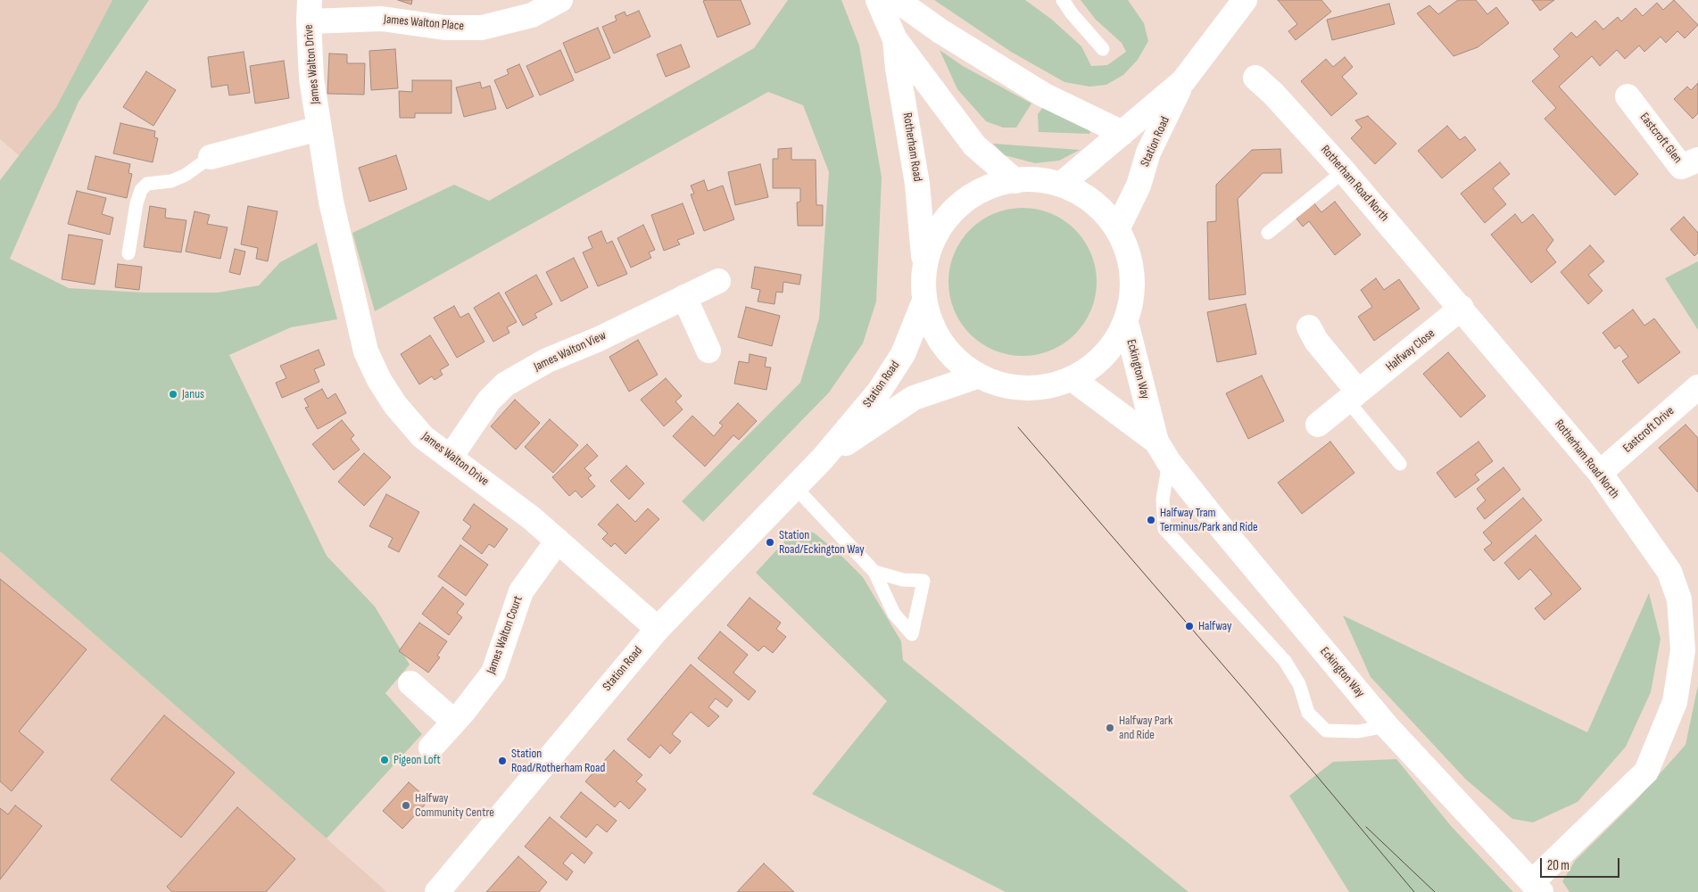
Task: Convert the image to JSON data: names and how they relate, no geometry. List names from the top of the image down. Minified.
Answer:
{"streets":{"main road":["James Walton Place","James Walton Drive","Eastcroft Glen","Station Road","Rotherham Road","Rotherham Road North","Halfway Close","James Walton View","Eckington Way","Eastcroft Drive","James Walton Court"]},"crossings":[["James Walton Place","James Walton Drive"],["James Walton Drive","Station Road"],["James Walton Drive","James Walton View"],["James Walton Drive","James Walton Court"],["Station Road","Eckington Way"],["Rotherham Road","Eckington Way"],["Rotherham Road North","Halfway Close"],["Rotherham Road North","Eckington Way"],["Rotherham Road North","Eastcroft Drive"]],"places":["Janus","Halfway Tram Terminus/Park and Ride","Station Road/Eckington Way","Halfway","Halfway Park and Ride","Pigeon Loft","Station Road/Rotherham Road","Halfway Community Centre"],"scale_bar":"20 m"}
